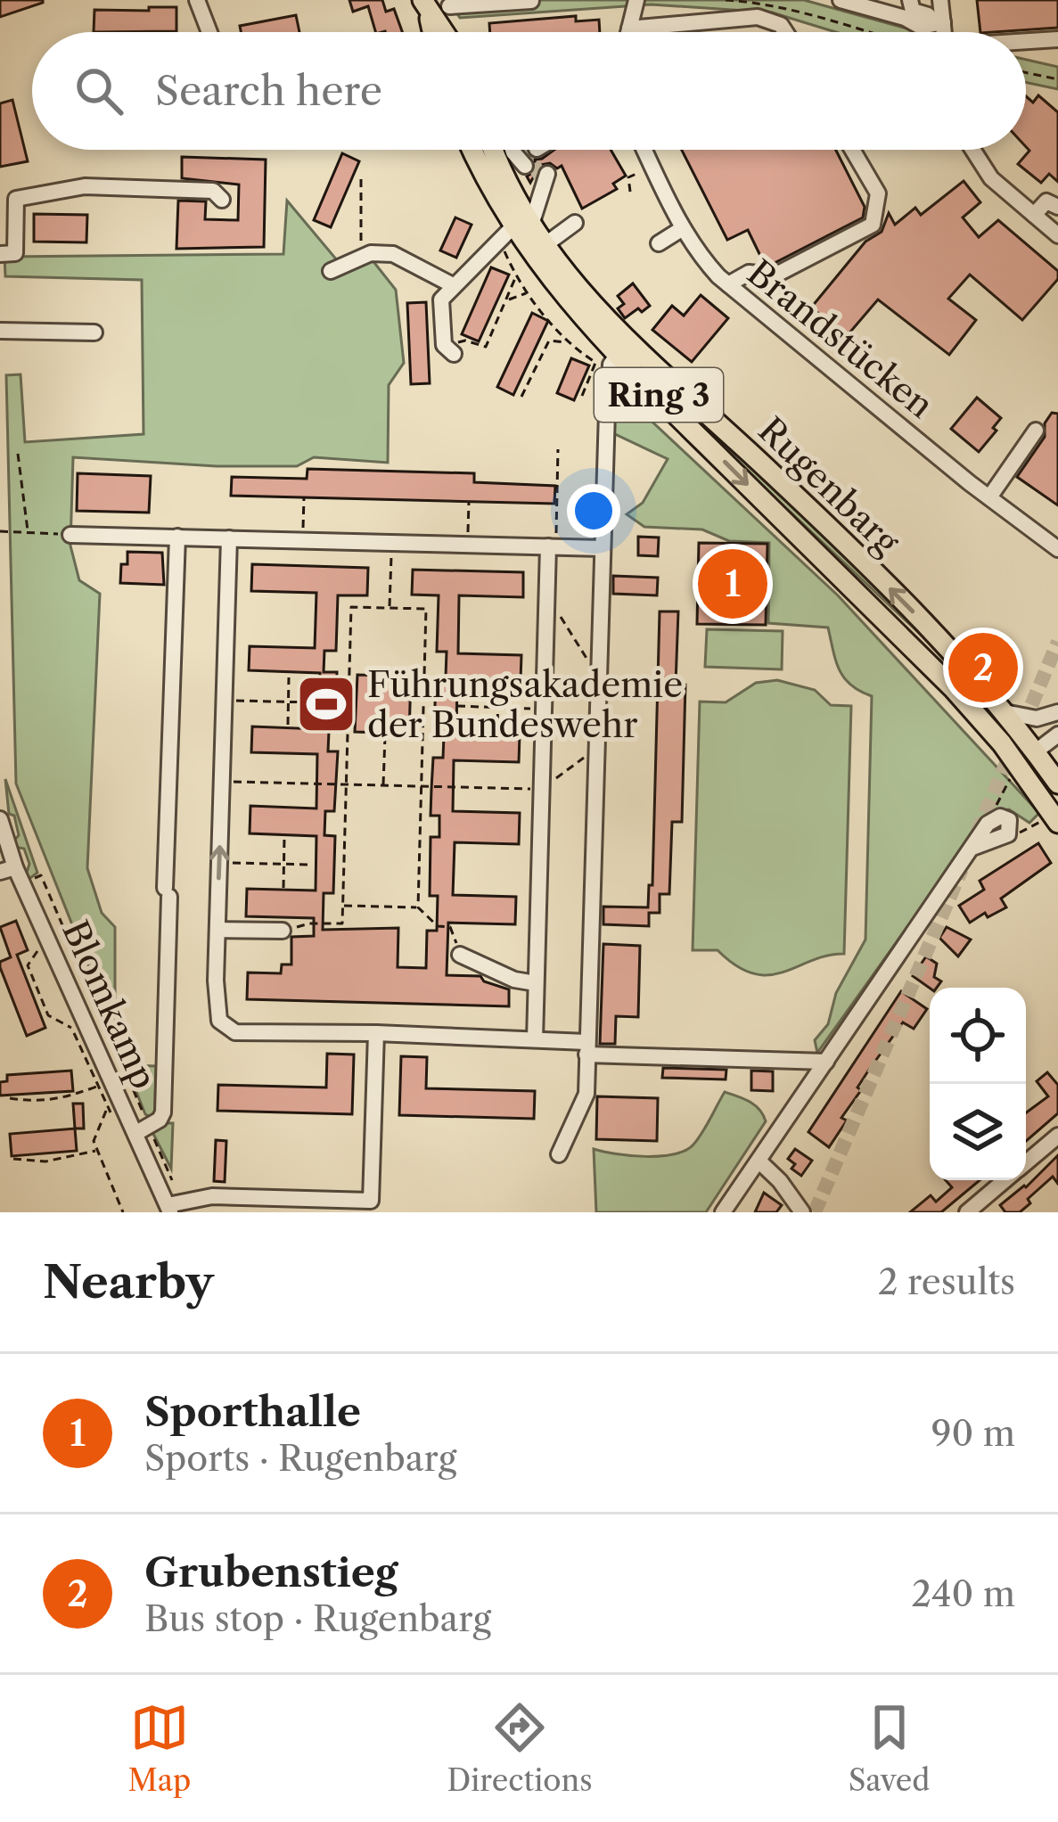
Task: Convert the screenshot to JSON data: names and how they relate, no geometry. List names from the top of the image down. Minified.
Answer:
{"streets":{"main road":["Ring 3","Rugenbarg"],"street":["Brandstücken","Blomkamp"]},"places":{"sports":["Führungsakademie der Bundeswehr"]},"page":{"search":"Search here","pins":["1","2"],"heading":["Nearby","2 results"],"list":[{"mark":"1","name":"Sporthalle","note":"Sports · Rugenbarg","value":"90 m"},{"mark":"2","name":"Grubenstieg","note":"Bus stop · Rugenbarg","value":"240 m"}],"nav":["Map","Directions","Saved"]}}
